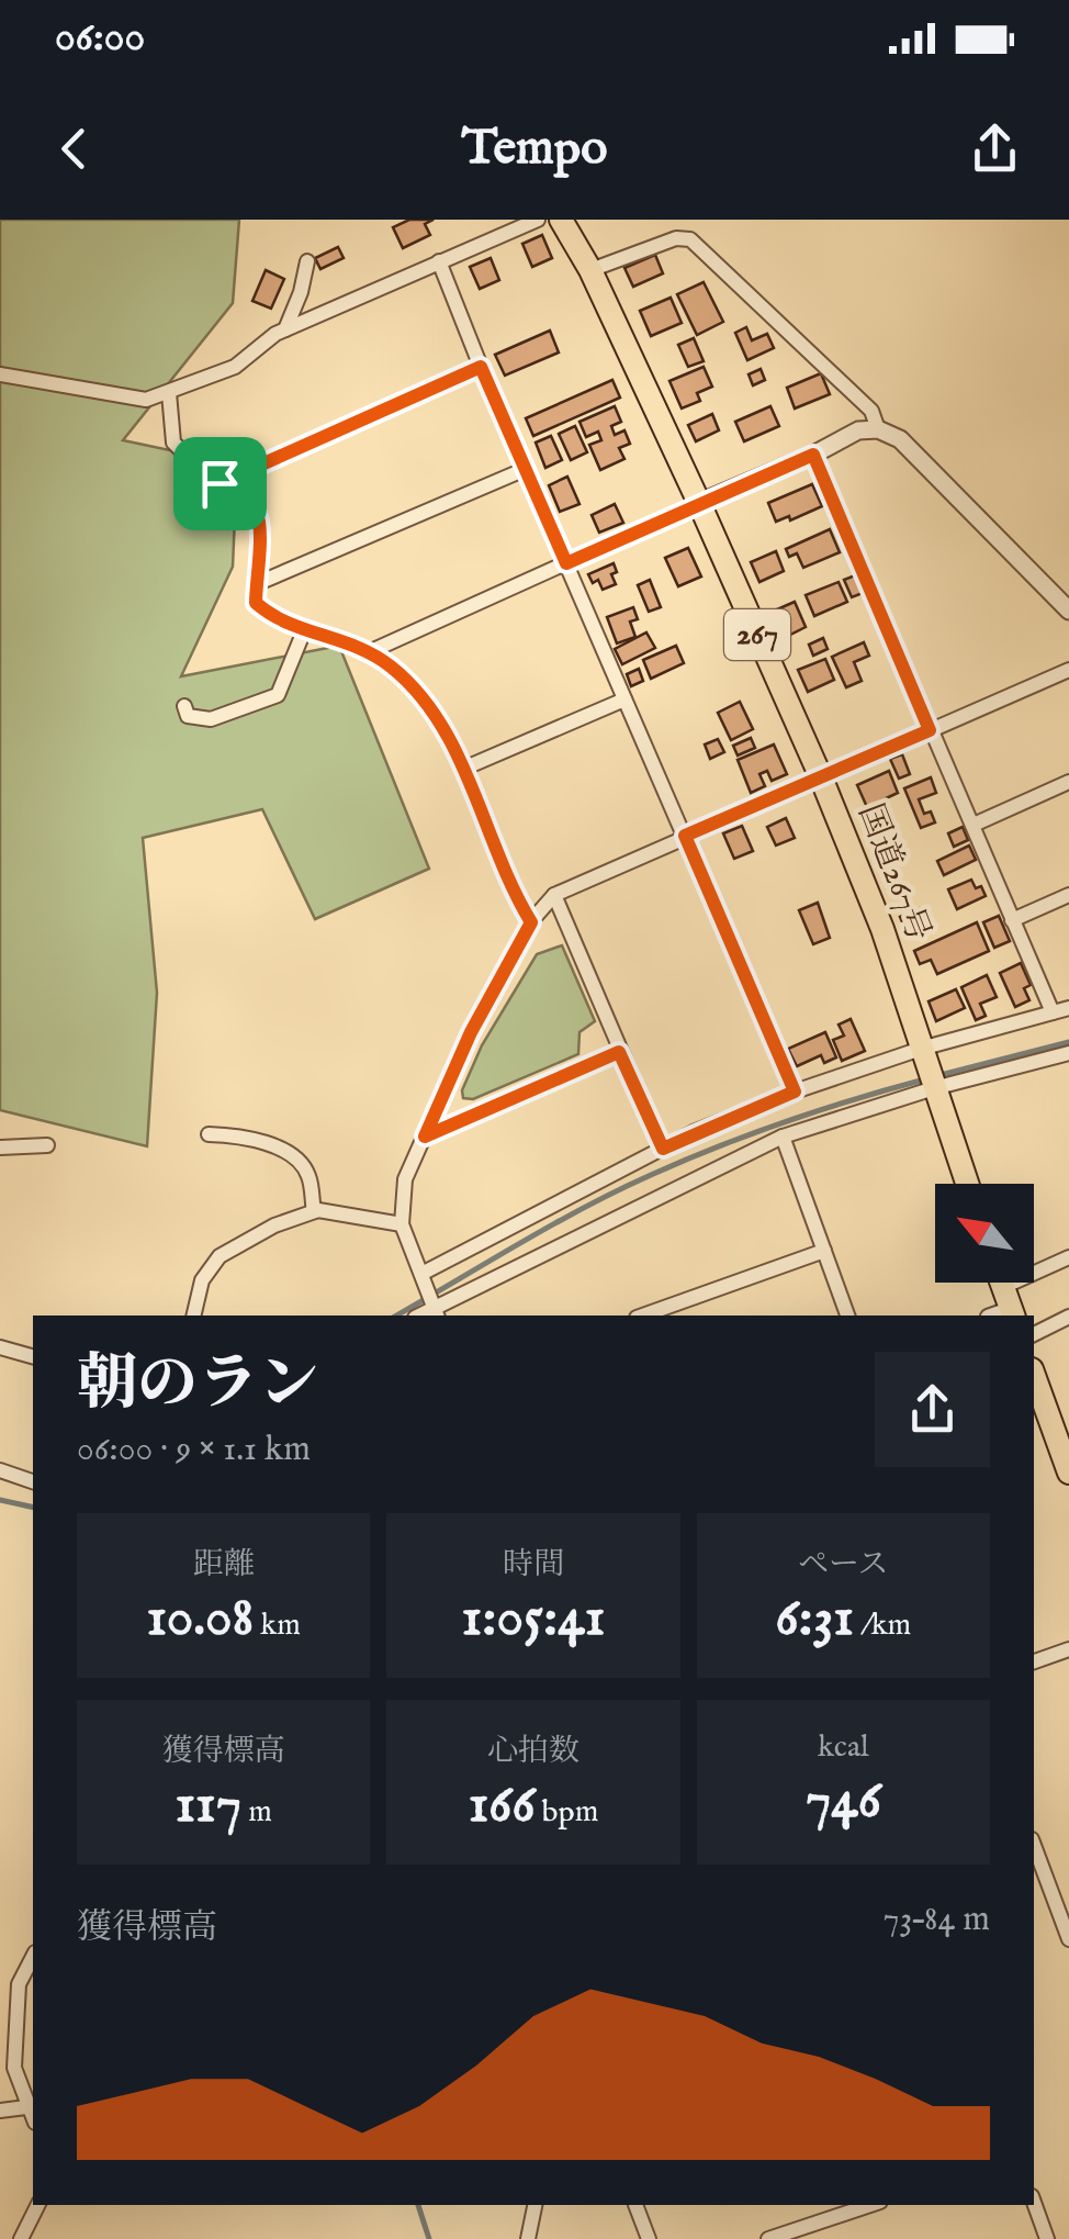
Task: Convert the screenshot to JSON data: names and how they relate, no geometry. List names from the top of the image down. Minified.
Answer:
{"streets":{"highway":["267","国道267号"]},"north":"top left","page":{"status":"06:00","header":"Tempo","heading":["朝のラン","06:00 · 9 × 1.1 km"],"stats":[["距離","10.08 km"],["時間","1:05:41"],["ペース","6:31 /km"],["獲得標高","117 m"],["心拍数","166 bpm"],["kcal","746"]],"chart":["獲得標高","73–84 m"]}}
